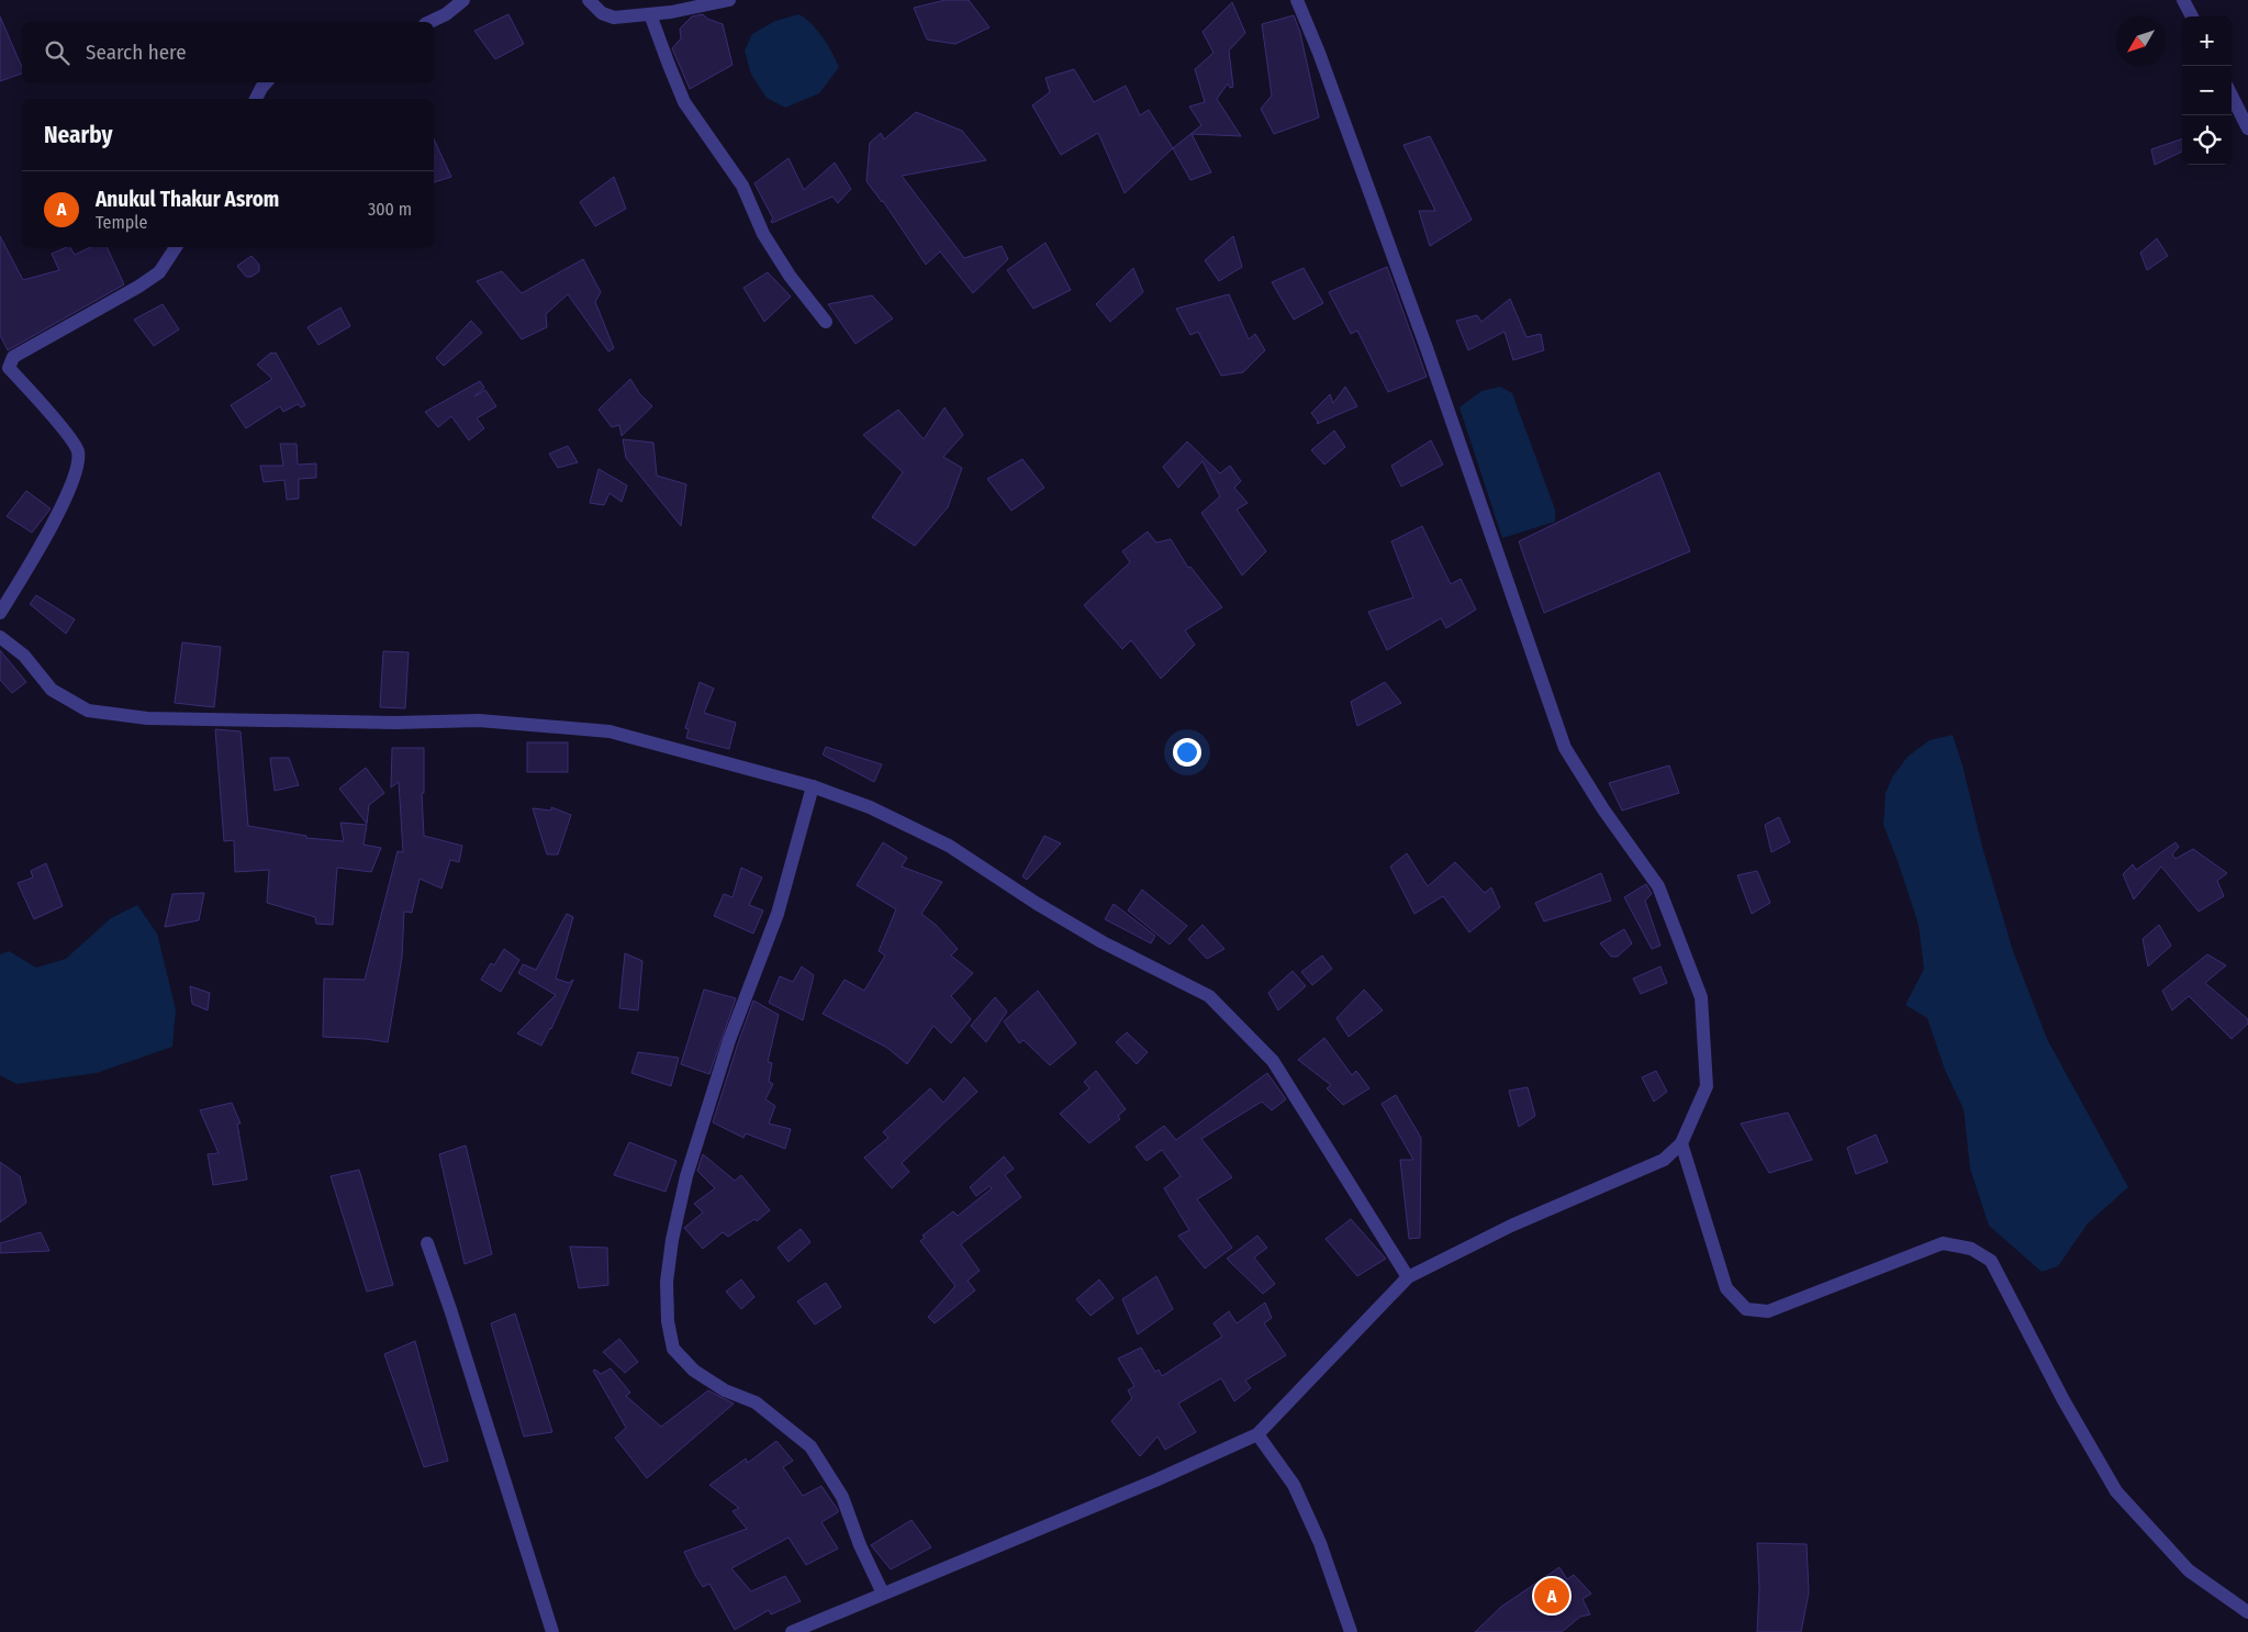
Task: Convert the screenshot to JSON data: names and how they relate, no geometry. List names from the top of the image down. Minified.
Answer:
{"north":"bottom left","page":{"map_buttons":["+","−"],"search":"Search here","heading":"Nearby","list":[{"mark":"A","name":"Anukul Thakur Asrom","note":"Temple","value":"300 m"}],"pins":"A"}}
